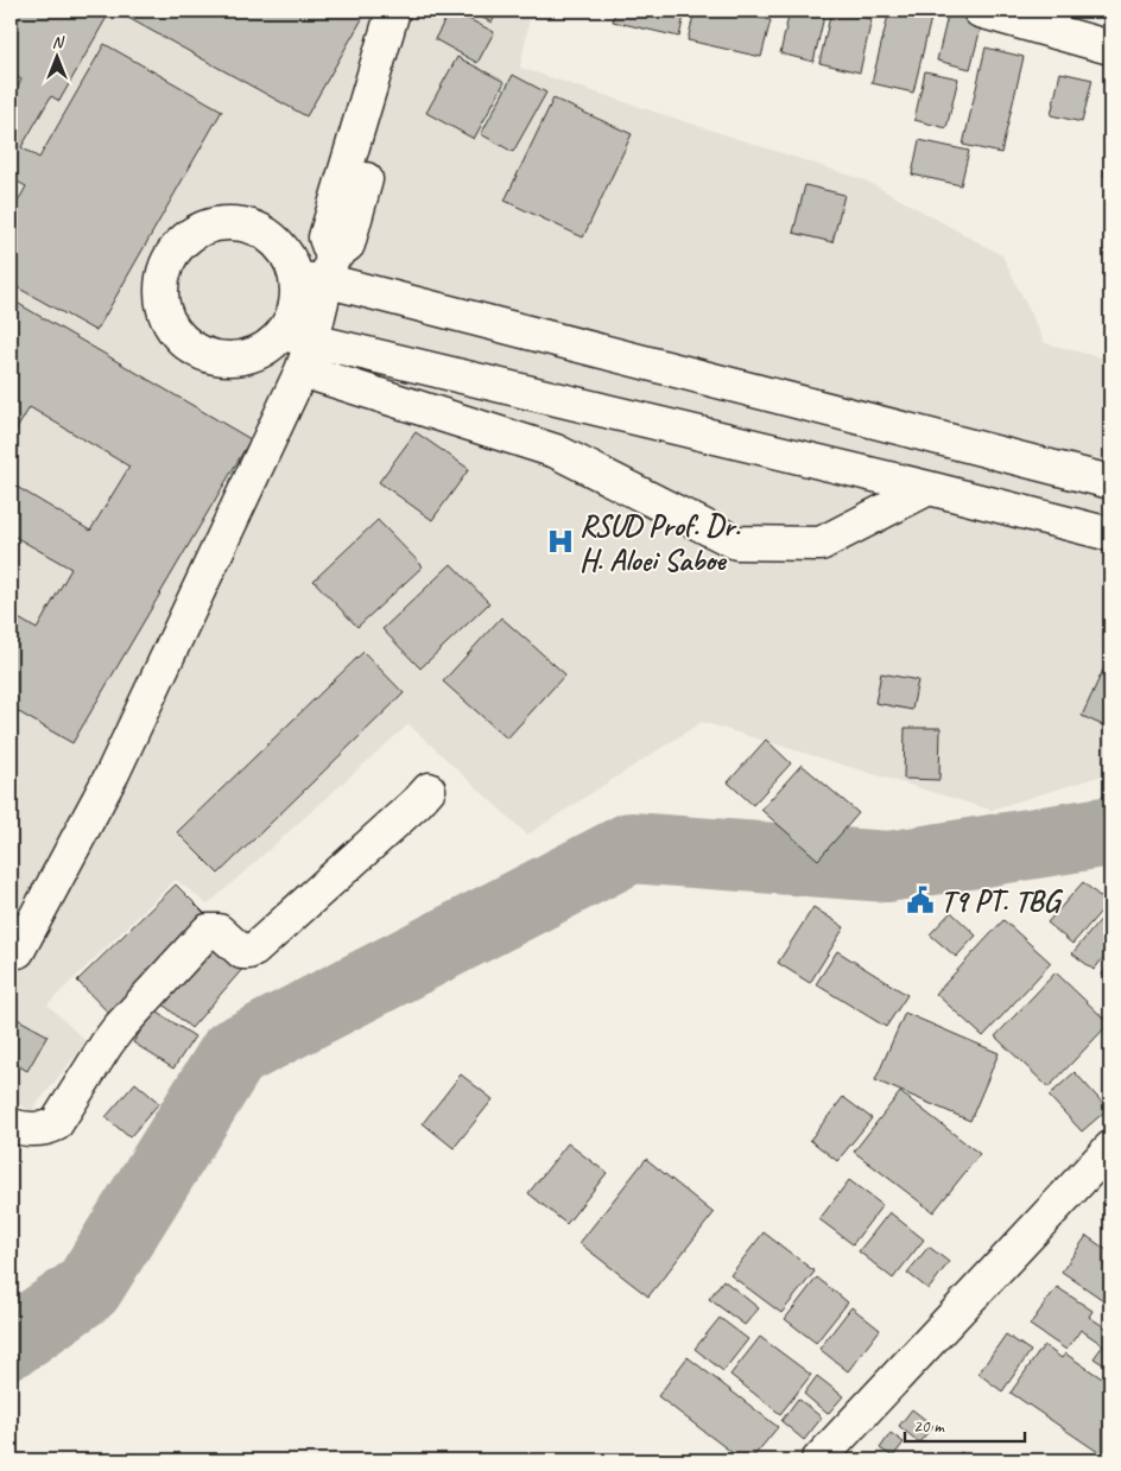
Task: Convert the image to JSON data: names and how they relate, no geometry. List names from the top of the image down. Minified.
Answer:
{"places":{"hospital":["RSUD Prof. Dr. H. Aloei Saboe"],"public building":["T9 PT. TBG"]},"scale_bar":"20 m","north":"top"}
